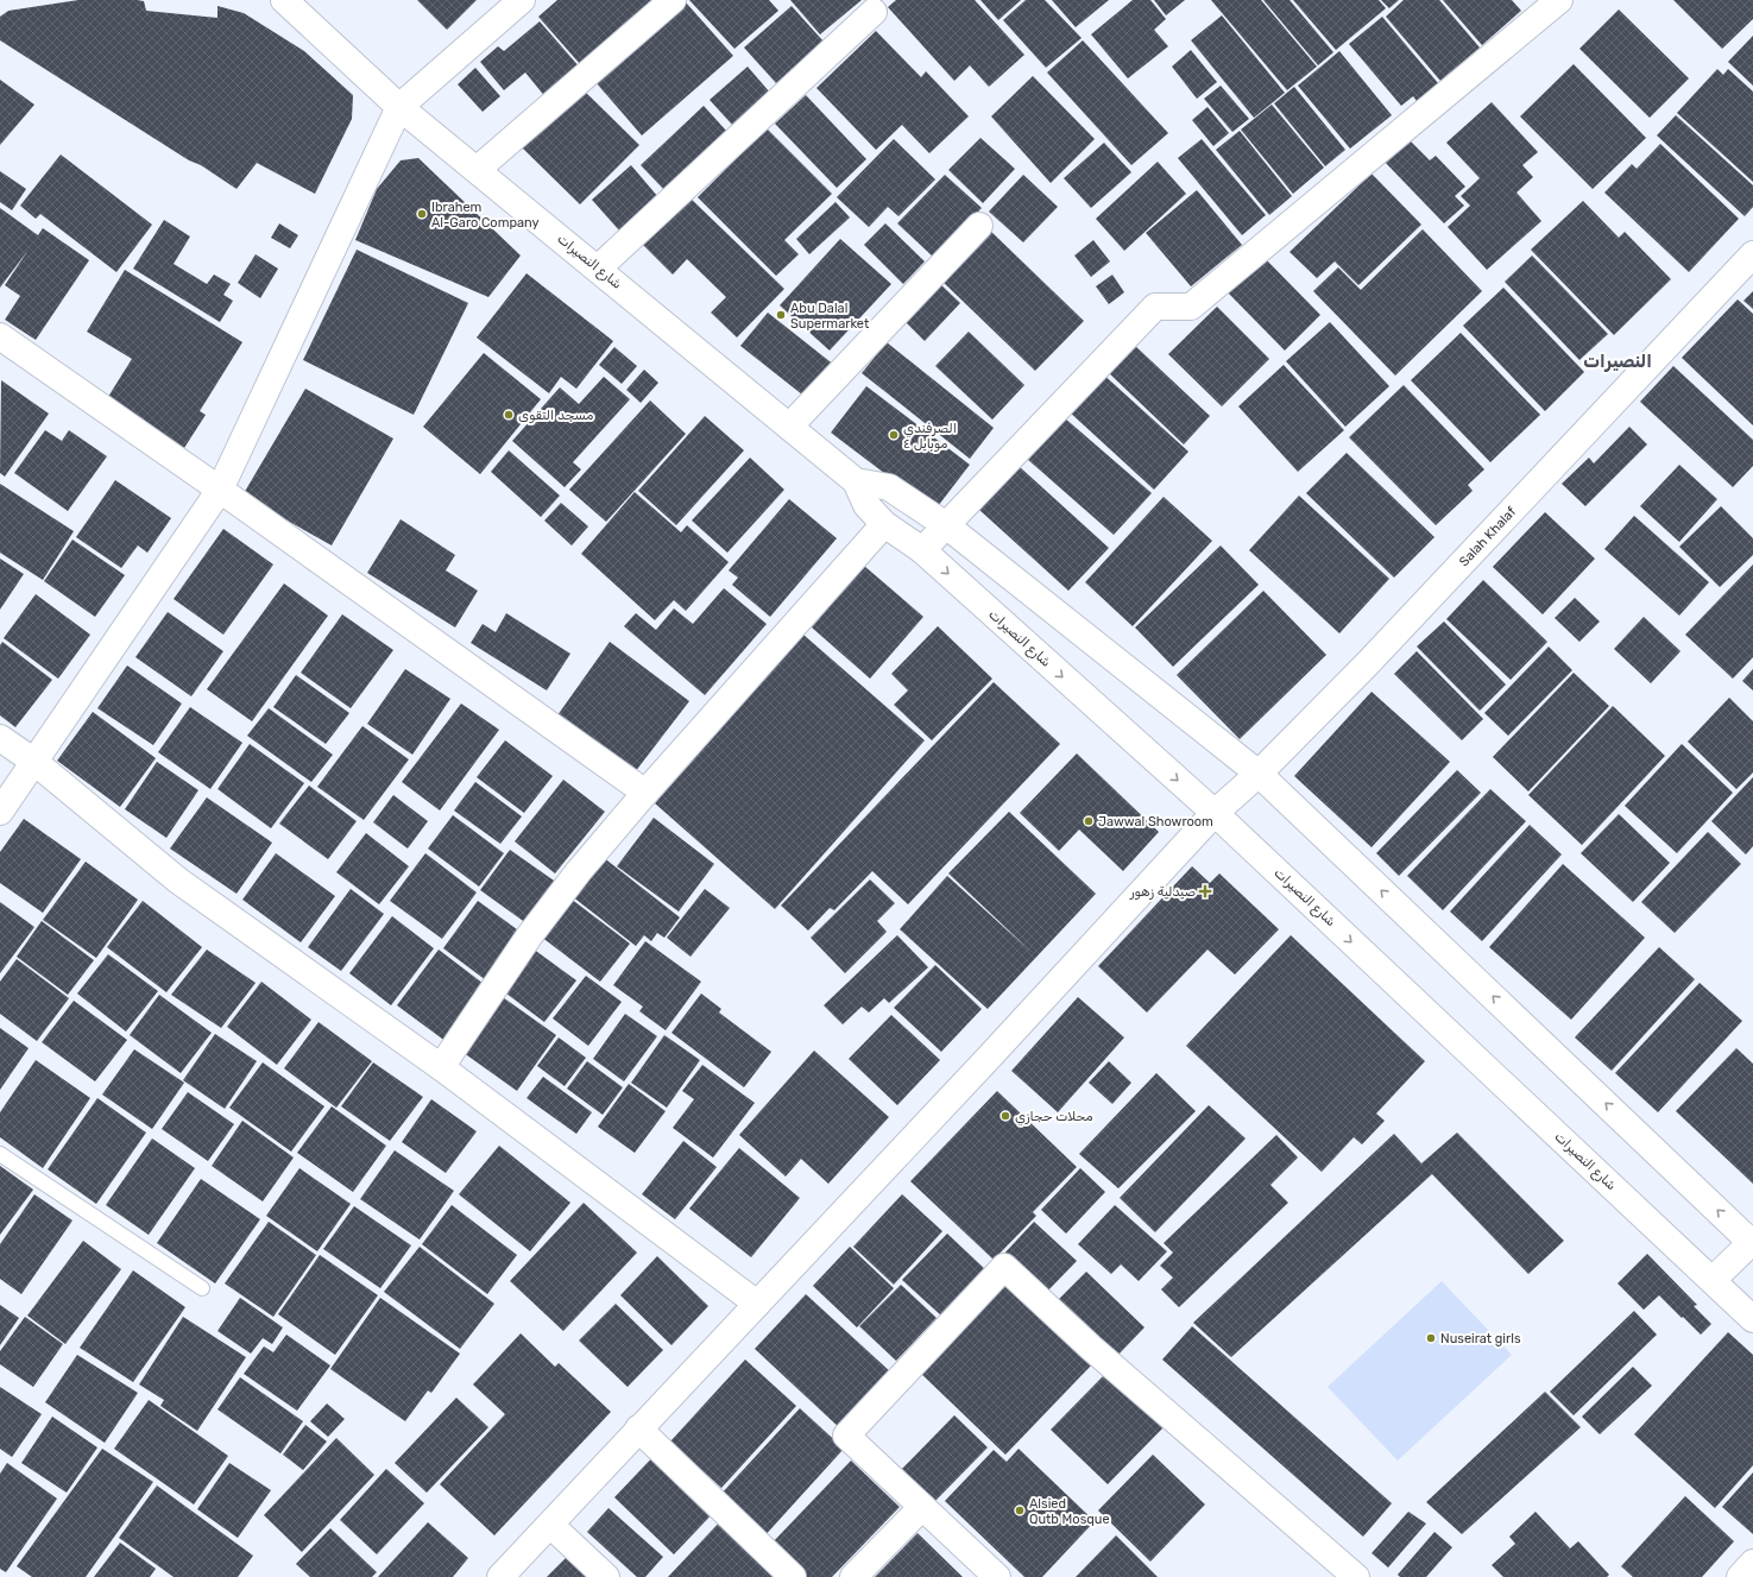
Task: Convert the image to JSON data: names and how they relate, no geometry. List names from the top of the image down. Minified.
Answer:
{"streets":{"street":["شارع النصيرات","Salah Khalaf"]},"crossings":[["شارع النصيرات","Salah Khalaf"]],"districts":["النصيرات"],"places":{"other":["Ibrahem Al-Garo Company","Abu Dalal Supermarket","مسجد التقوى","الصرفندي موبايل ٤","Jawwal Showroom","محلات حجازي","Nuseirat girls","Alsied Qutb Mosque"],"health":["صيدلية زهور"]}}
